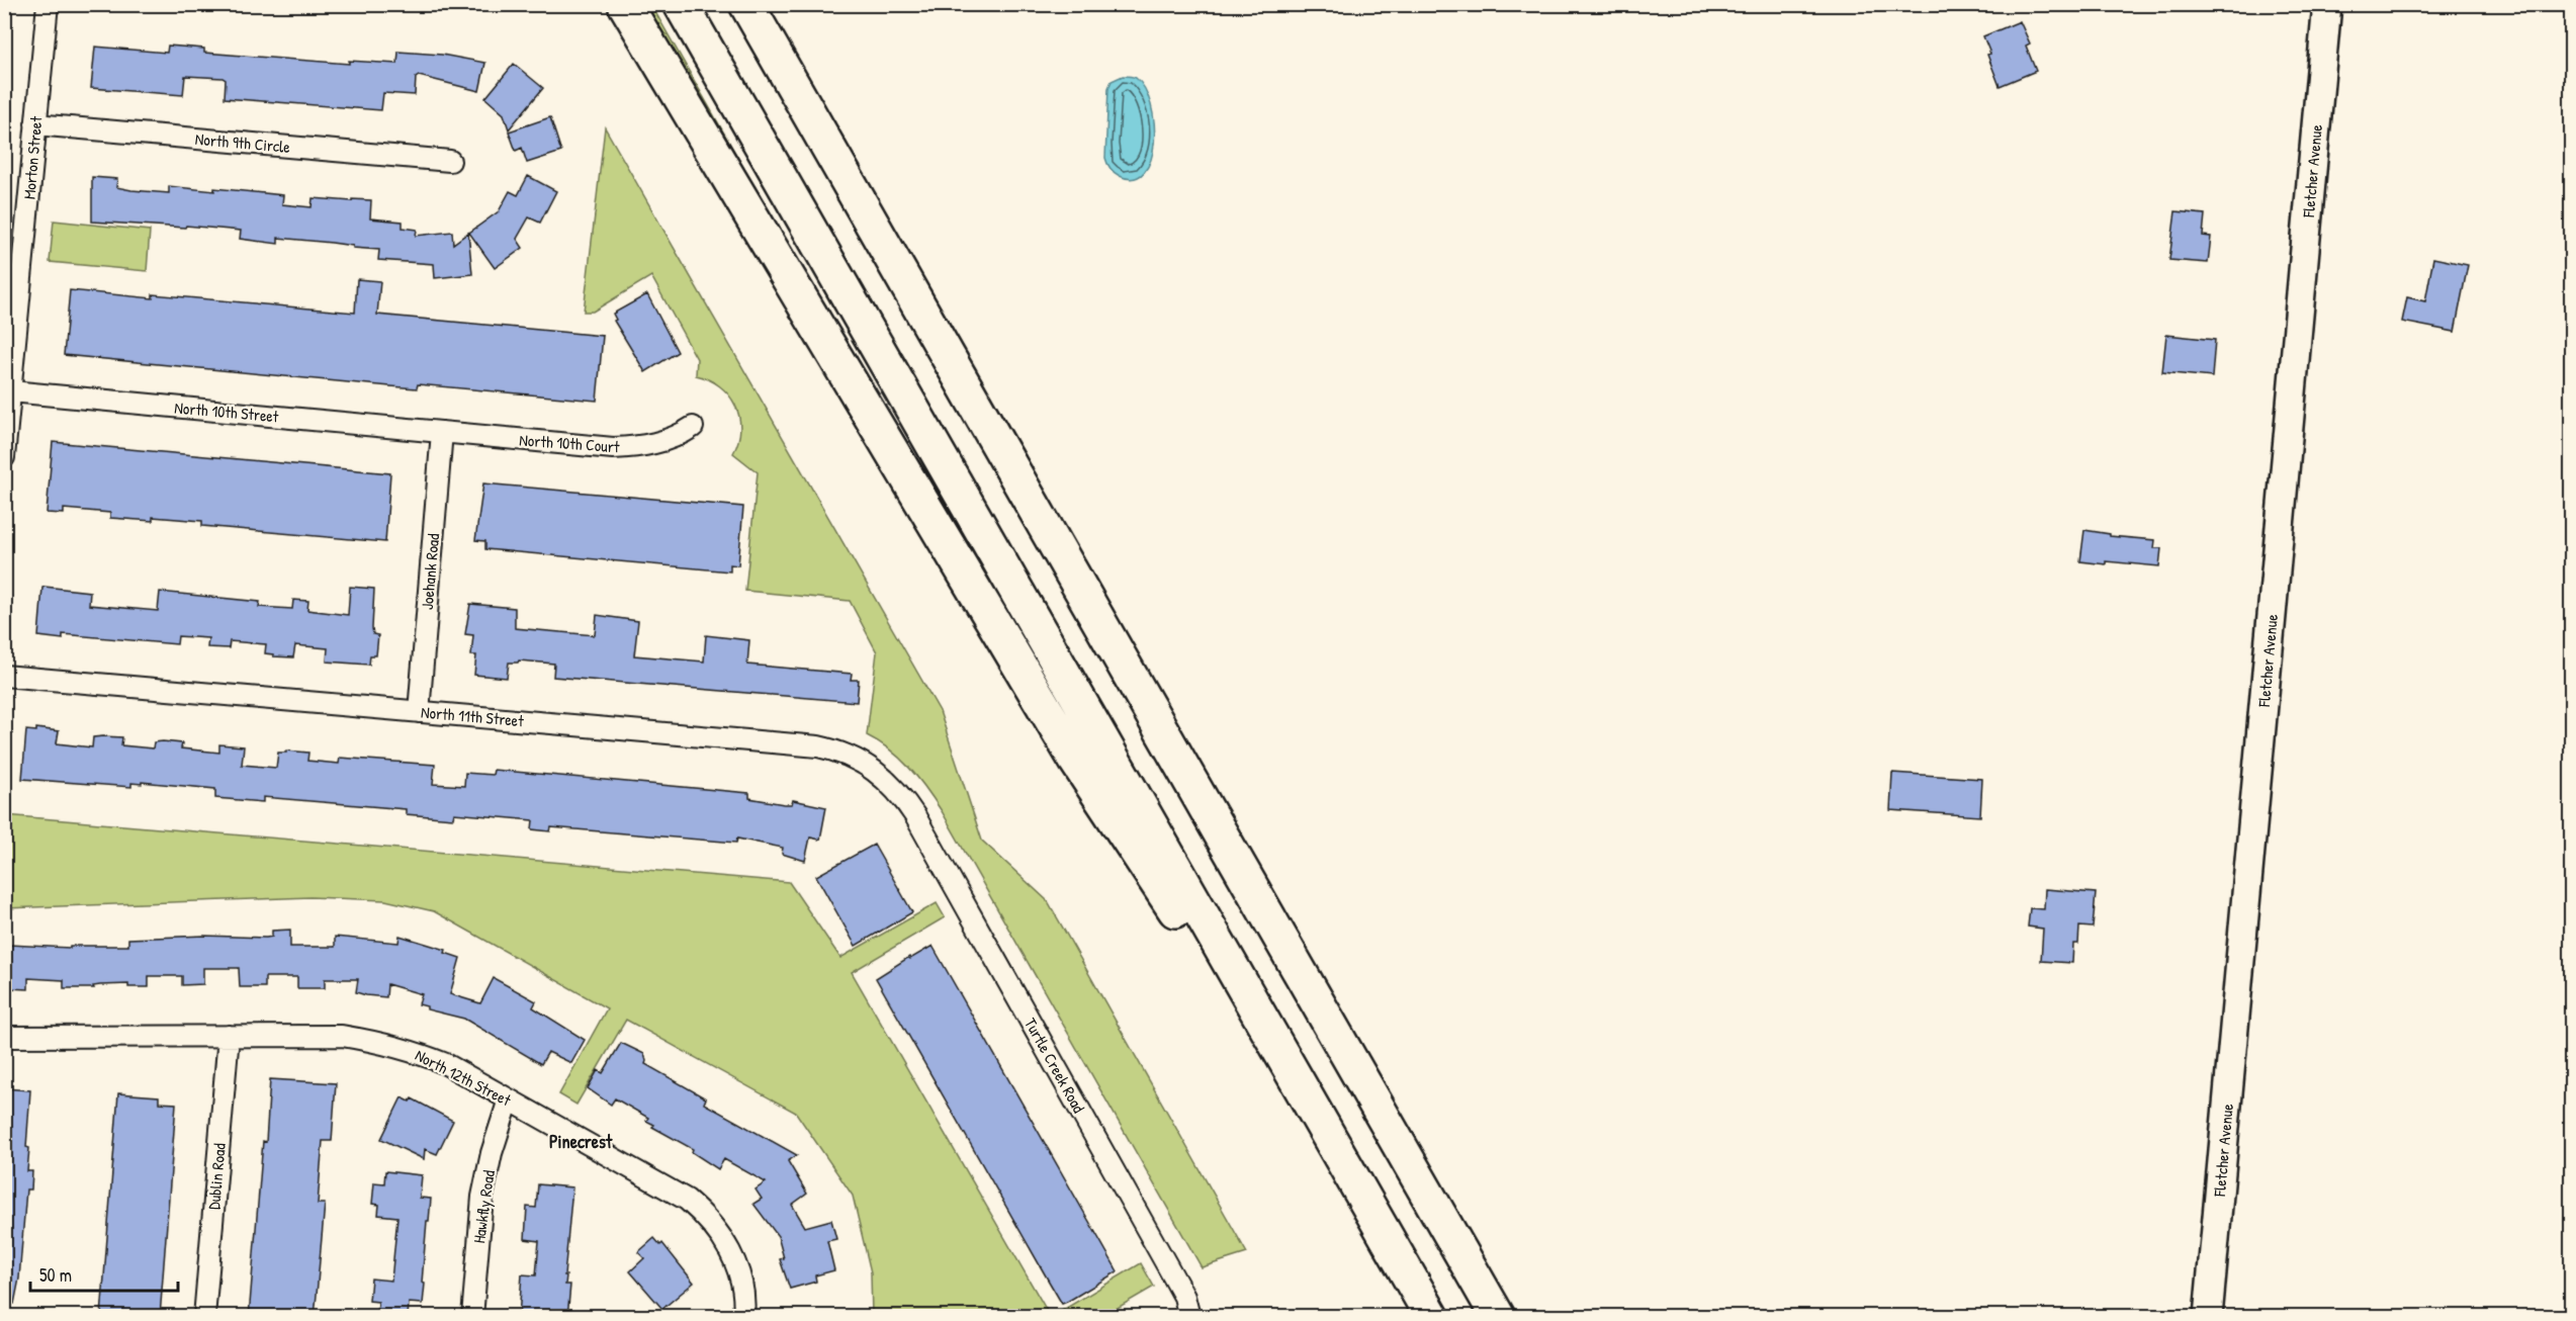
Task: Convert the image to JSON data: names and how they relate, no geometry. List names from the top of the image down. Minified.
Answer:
{"streets":{"street":["North 9th Circle","Morton Street","Fletcher Avenue","North 10th Street","North 10th Court","Joehank Road","North 11th Street","Turtle Creek Road","North 12th Street","Dublin Road","Hawkfly Road"]},"crossings":[["North 9th Circle","Morton Street"],["Morton Street","North 10th Street"],["North 10th Street","North 10th Court"],["North 10th Street","Joehank Road"],["North 10th Court","Joehank Road"],["Joehank Road","North 11th Street"],["North 11th Street","Turtle Creek Road"],["North 12th Street","Dublin Road"],["North 12th Street","Hawkfly Road"]],"districts":["Pinecrest"],"scale_bar":"50 m"}
